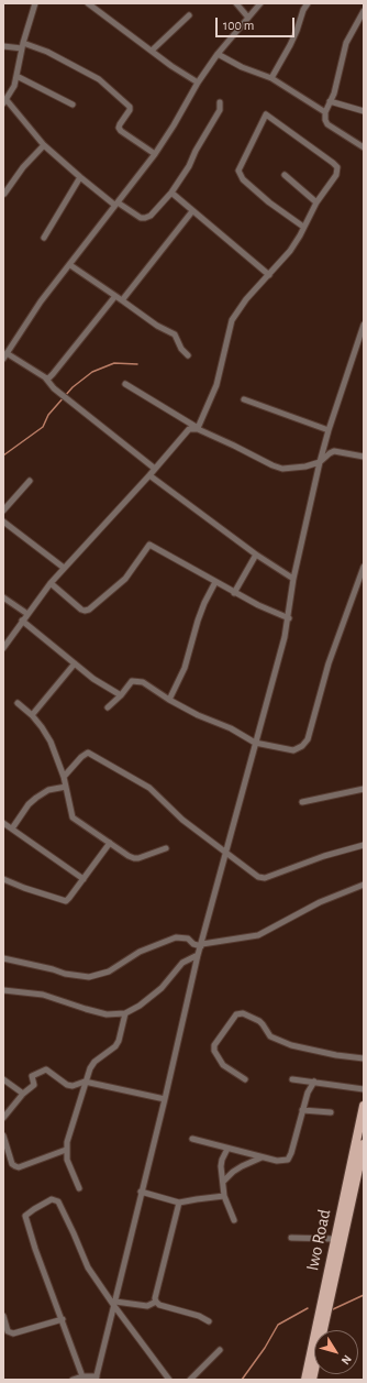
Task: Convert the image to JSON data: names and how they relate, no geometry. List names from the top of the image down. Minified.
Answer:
{"streets":{"main road":["Iwo Road"]},"scale_bar":"100 m","north":"bottom right"}
